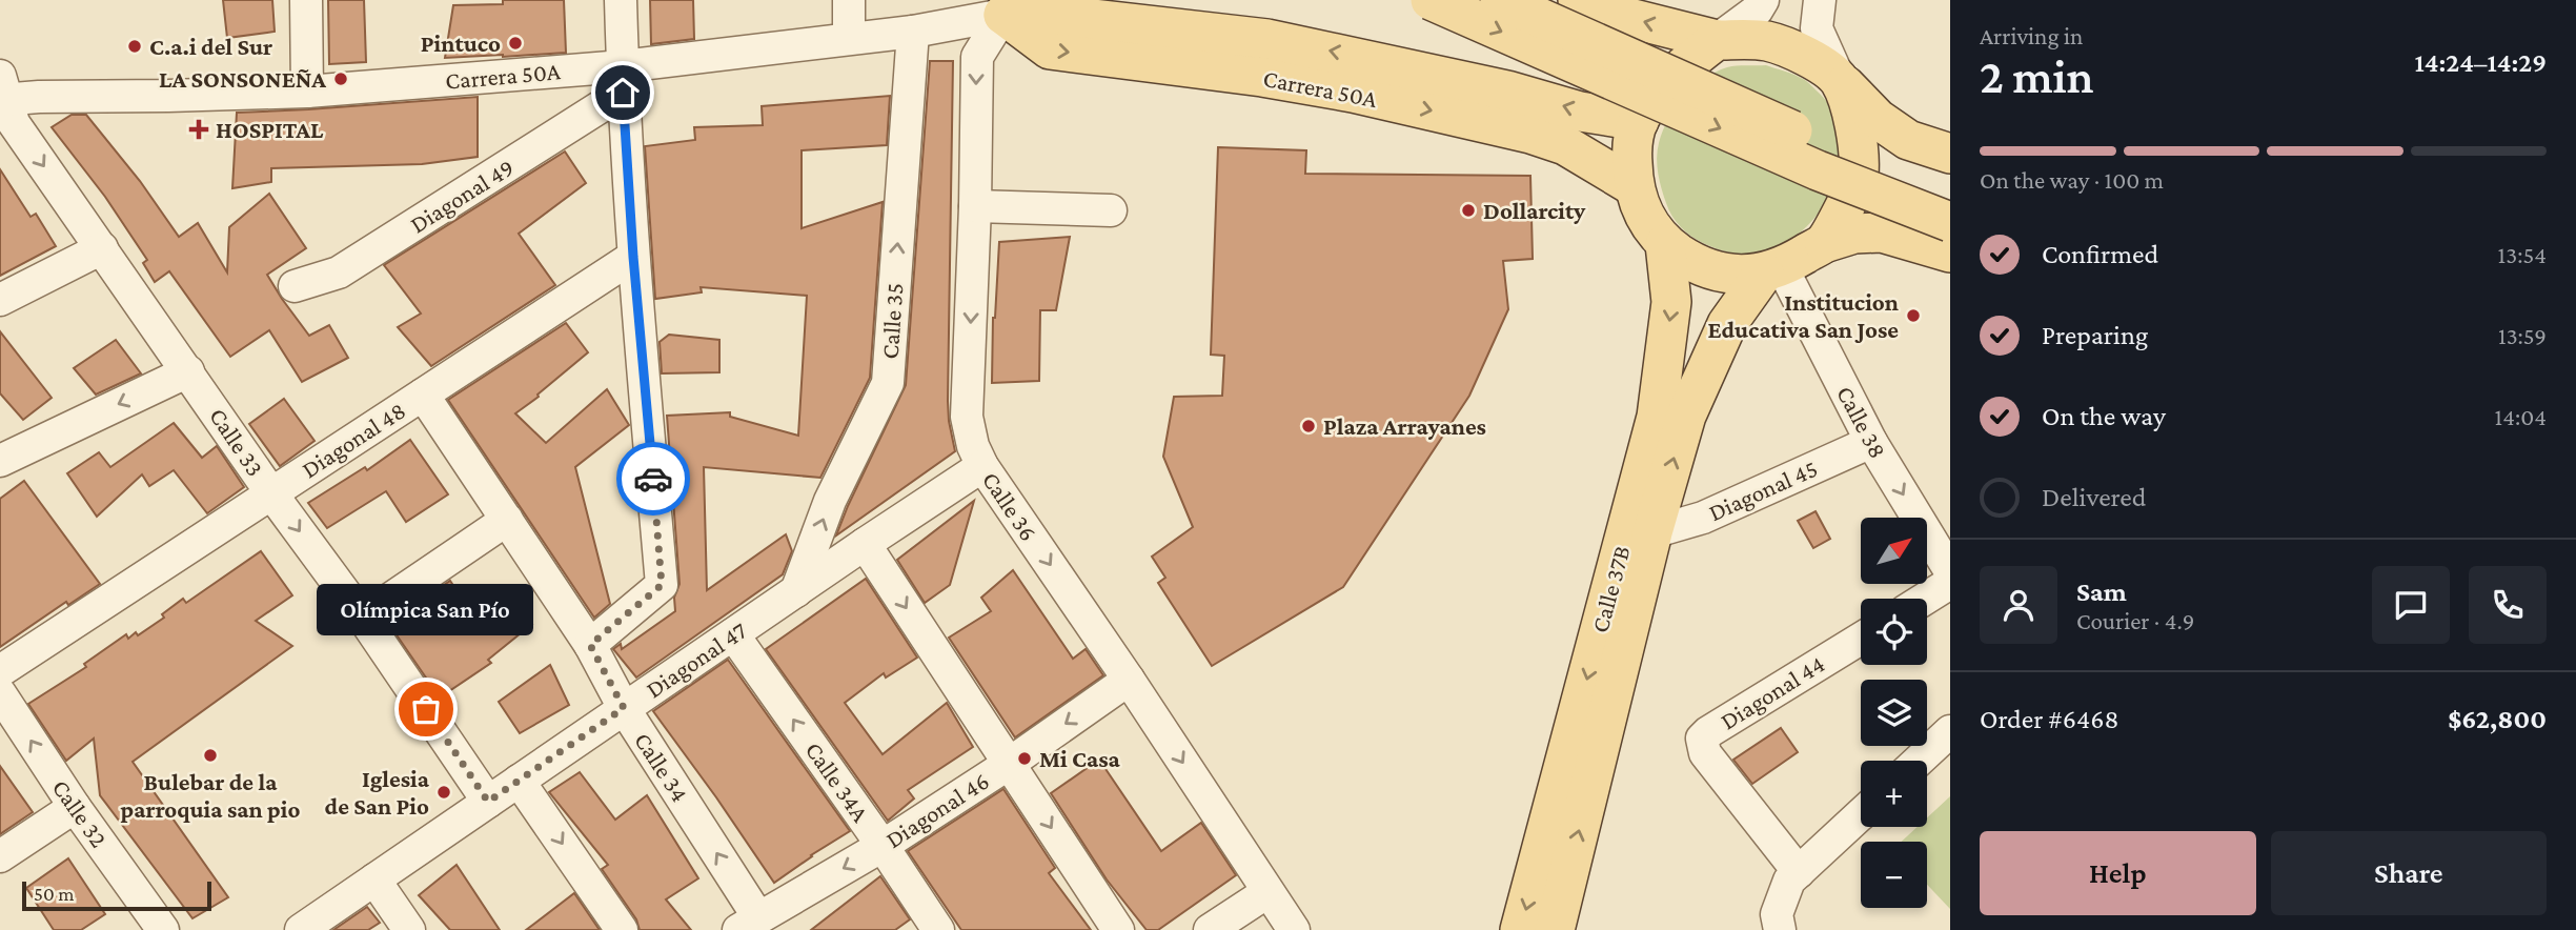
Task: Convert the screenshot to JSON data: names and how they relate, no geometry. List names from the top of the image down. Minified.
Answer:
{"streets":{"main road":["Carrera 50A","Calle 37B"],"street":["Diagonal 49","Calle 35","Calle 38","Diagonal 48","Calle 33","Diagonal 45","Calle 36","Diagonal 47","Diagonal 44","Calle 34","Calle 34A","Diagonal 46","Calle 32"]},"crossings":[["Carrera 50A","Diagonal 49"],["Carrera 50A","Calle 35"],["Carrera 50A","Calle 38"],["Carrera 50A","Calle 33"],["Carrera 50A","Calle 36"],["Carrera 50A","Calle 37B"],["Calle 35","Diagonal 47"],["Calle 38","Diagonal 45"],["Calle 38","Calle 37B"],["Diagonal 48","Calle 33"],["Diagonal 48","Calle 34"],["Calle 33","Diagonal 47"],["Diagonal 45","Calle 37B"],["Calle 36","Diagonal 47"],["Calle 36","Diagonal 46"],["Diagonal 47","Calle 34"],["Diagonal 47","Calle 34A"],["Calle 34","Diagonal 46"],["Calle 34A","Diagonal 46"]],"one_way":["Calle 38","Calle 33","Diagonal 46","Calle 32"],"places":{"other":["Pintuco","C.a.i del Sur","LA SONSONEÑA","Dollarcity","Institucion Educativa San Jose","Plaza Arrayanes","Olímpica San Pío","Bulebar de la parroquia san pio","Mi Casa","Iglesia de San Pio"],"health":["HOSPITAL"]},"scale_bar":"50 m","north":"top right","page":{"heading":["2 min","Arriving in","14:24–14:29"],"panel":["Sam","Courier · 4.9","Order #6468","$62,800"],"bar":"On the way · 100 m","list":[["Confirmed","13:54"],["Preparing","13:59"],["On the way","14:04"],"Delivered"],"map_buttons":["+","−"],"bubble":"Olímpica San Pío","buttons":["Help","Share"],"scale":"50 m"}}
